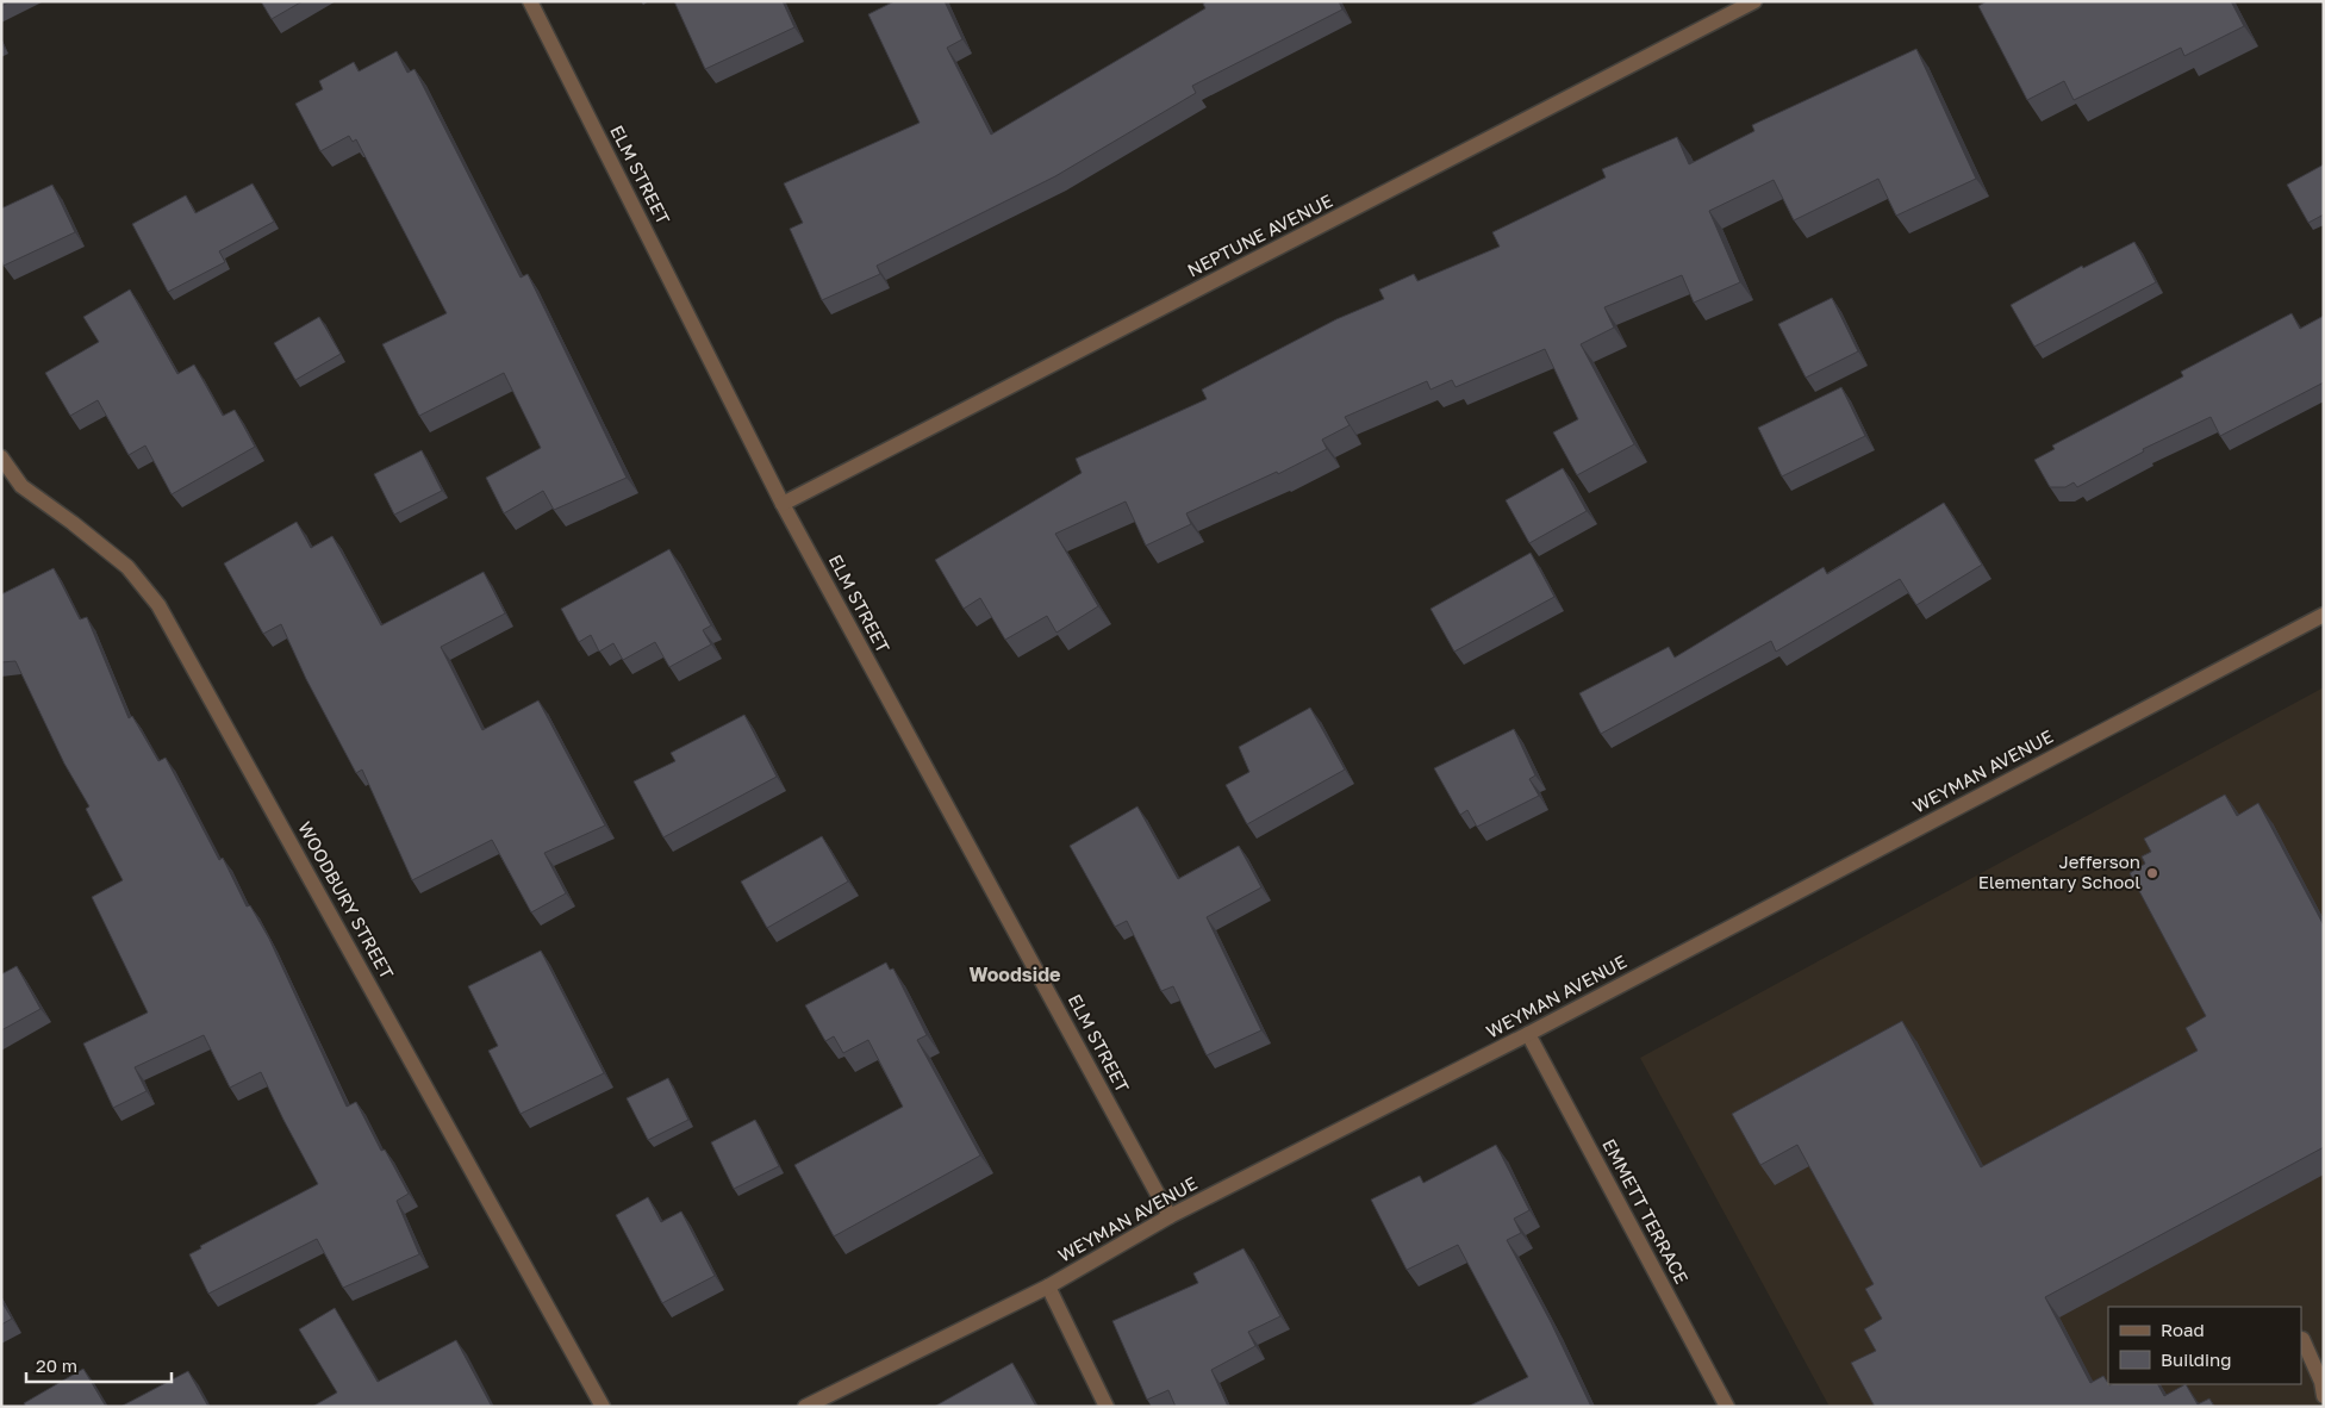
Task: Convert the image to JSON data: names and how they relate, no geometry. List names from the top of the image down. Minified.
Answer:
{"streets":{"street":["ELM STREET","NEPTUNE AVENUE","WEYMAN AVENUE","WOODBURY STREET","EMMETT TERRACE"]},"crossings":[["ELM STREET","NEPTUNE AVENUE"],["ELM STREET","WEYMAN AVENUE"],["WEYMAN AVENUE","EMMETT TERRACE"]],"districts":["Woodside"],"places":["Jefferson Elementary School"],"legend":["Road","Building"],"scale_bar":"20 m"}
